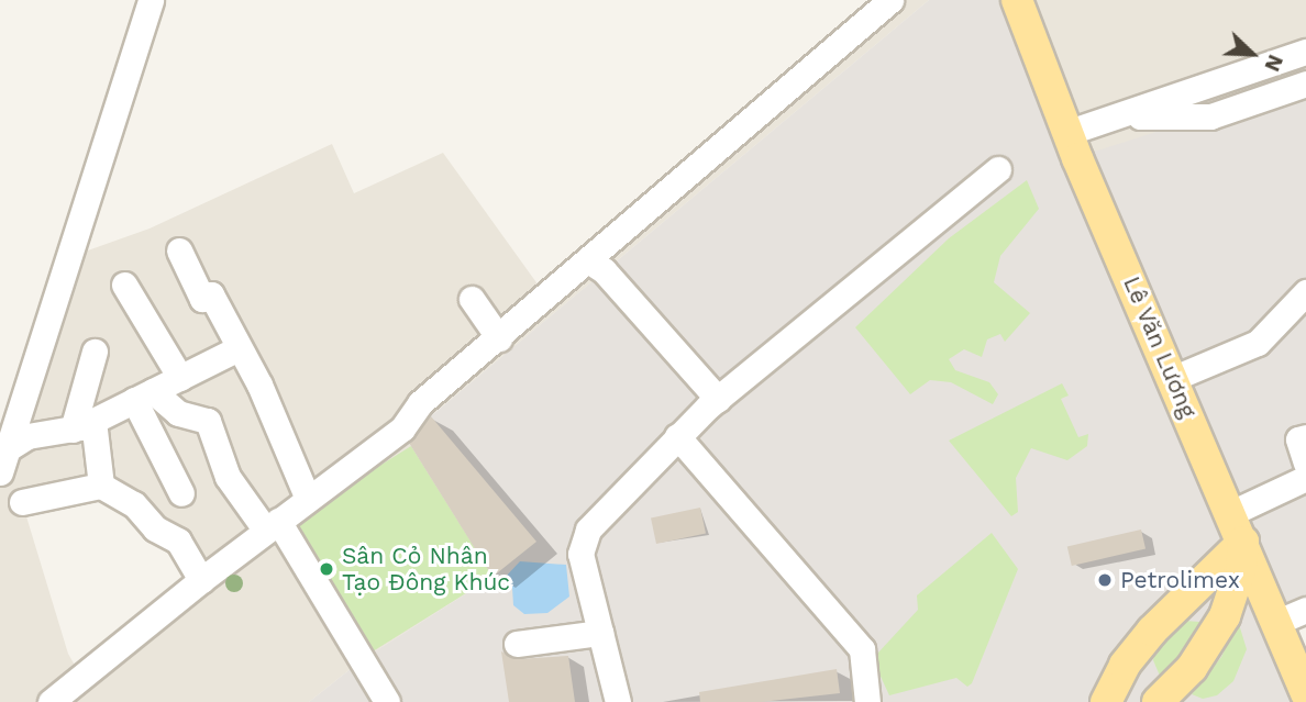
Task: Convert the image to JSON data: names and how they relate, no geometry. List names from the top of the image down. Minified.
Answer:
{"streets":{"main road":["Lê Văn Lương"]},"places":["Sân Cỏ Nhân Tạo Đông Khúc","Petrolimex"],"north":"bottom right"}
